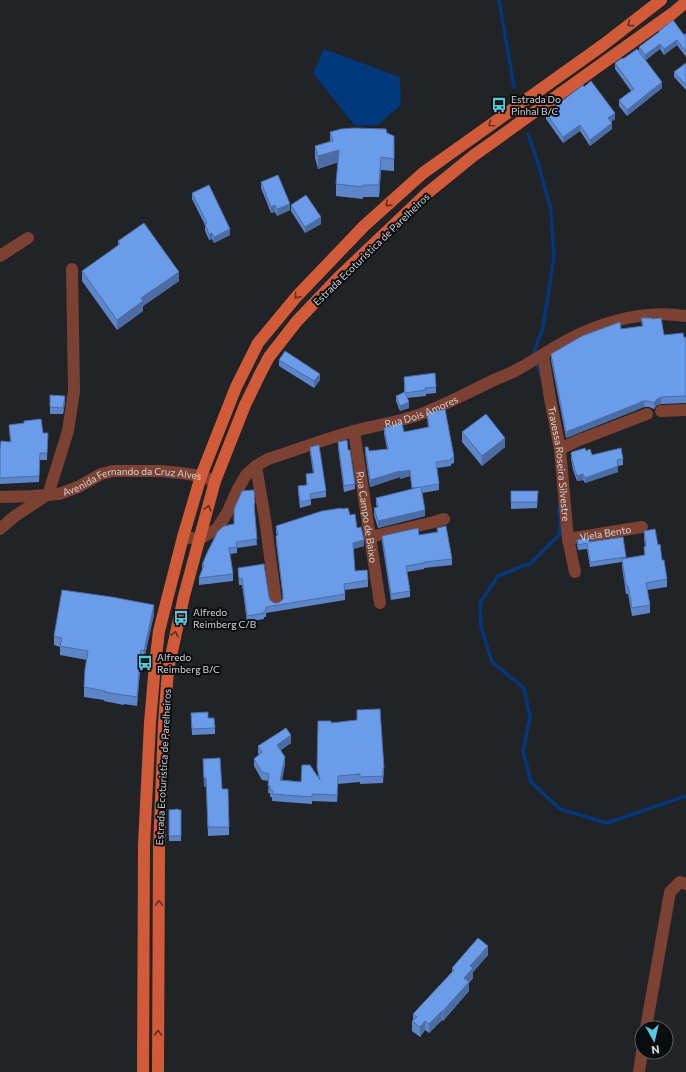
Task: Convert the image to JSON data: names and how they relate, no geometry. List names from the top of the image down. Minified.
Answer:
{"streets":{"main road":["Estrada Ecoturistica de Parelheiros"],"street":["Rua Dois Amores","Travessa Roseira Silvestre","Avenida Fernando da Cruz Alves","Rua Campo de Baixo","Viela Bento"]},"crossings":[["Estrada Ecoturistica de Parelheiros","Rua Dois Amores"],["Estrada Ecoturistica de Parelheiros","Avenida Fernando da Cruz Alves"],["Rua Dois Amores","Travessa Roseira Silvestre"],["Rua Dois Amores","Rua Campo de Baixo"],["Travessa Roseira Silvestre","Viela Bento"]],"places":{"bus stop":["Estrada Do Pinhal B/C","Alfredo Reimberg C/B","Alfredo Reimberg B/C"]},"north":"bottom"}
